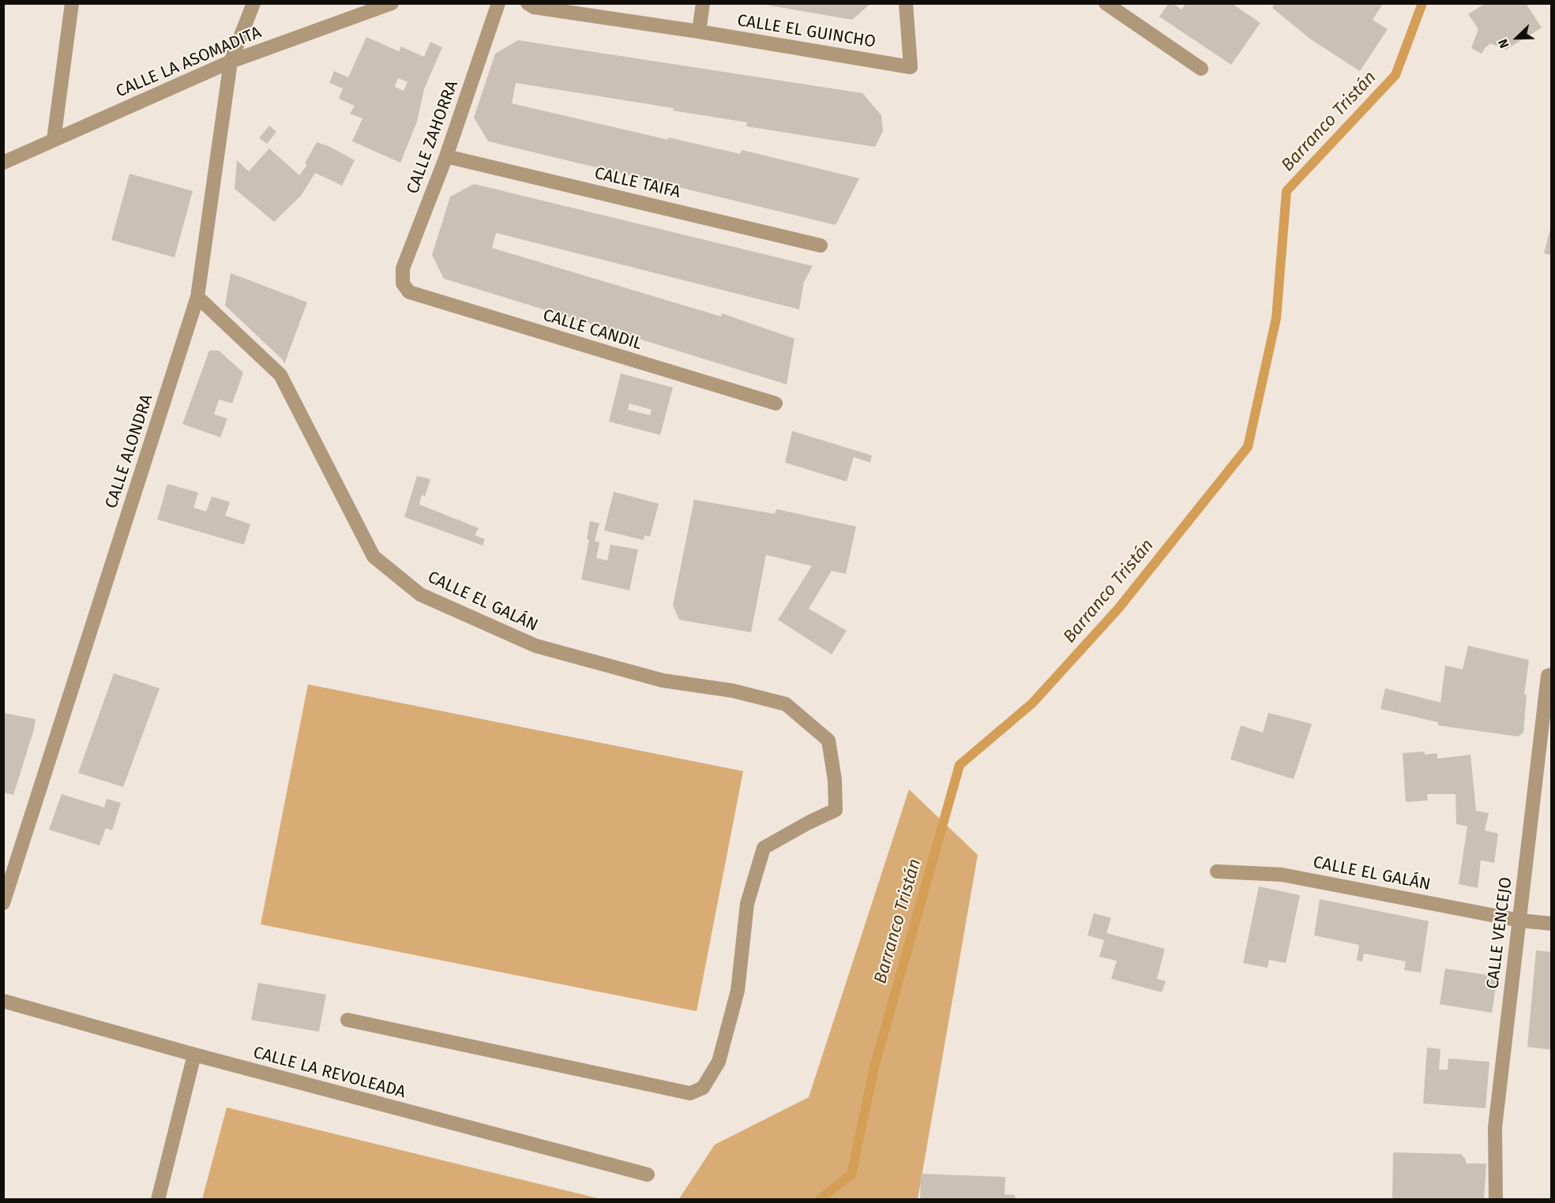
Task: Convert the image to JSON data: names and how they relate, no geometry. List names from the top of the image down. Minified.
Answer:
{"streets":{"street":["CALLE EL GUINCHO","CALLE LA ASOMADITA","CALLE ZAHORRA","CALLE TAIFA","CALLE CANDIL","CALLE ALONDRA","CALLE EL GALÁN","CALLE VENCEJO","CALLE LA REVOLEADA"]},"crossings":[["CALLE LA ASOMADITA","CALLE ALONDRA"],["CALLE ZAHORRA","CALLE TAIFA"],["CALLE ZAHORRA","CALLE CANDIL"],["CALLE ALONDRA","CALLE EL GALÁN"],["CALLE EL GALÁN","CALLE VENCEJO"]],"water":["Barranco Tristán"],"north":"bottom left"}
